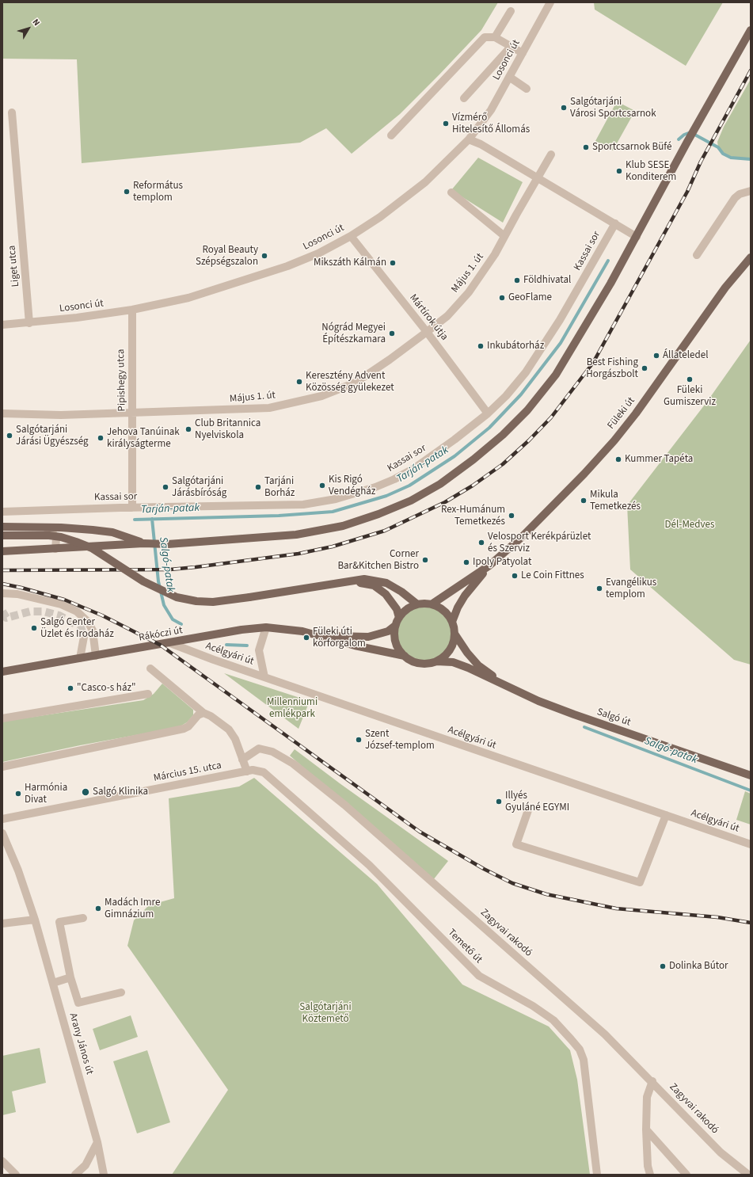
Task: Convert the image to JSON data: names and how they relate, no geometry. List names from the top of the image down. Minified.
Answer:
{"streets":{"main road":["Füleki út","Rákóczi út","Salgó út"],"street":["Losonci út","Kassai sor","Liget utca","Május 1. út","Mártírok útja","Pipishegy utca","Acélgyári út","Március 15. utca","Zagyvai rakodó","Temető út","Arany János út"]},"crossings":[["Losonci út","Liget utca"],["Losonci út","Mártírok útja"],["Losonci út","Pipishegy utca"],["Kassai sor","Mártírok útja"],["Kassai sor","Pipishegy utca"],["Május 1. út","Mártírok útja"],["Május 1. út","Pipishegy utca"],["Rákóczi út","Acélgyári út"],["Március 15. utca","Temető út"]],"water":["Tarján-patak","Salgó-patak"],"parks":["Dél-Medves","Millenniumi emlékpark","Salgótarjáni Köztemető"],"places":["Salgótarjáni Városi Sportcsarnok","Vízmérő Hitelesítő Állomás","Sportcsarnok Büfé","Klub SESE Konditerem","Református templom","Royal Beauty Szépségszalon","Mikszáth Kálmán","Földhivatal","GeoFlame","Nógrád Megyei Építészkamara","Inkubátorház","Állateledel","Best Fishing Horgászbolt","Füleki Gumiszerviz","Keresztény Advent Közösség gyülekezet","Club Britannica Nyelviskola","Salgótarjáni Járási Ügyészség","Jehova Tanúinak királyságterme","Kummer Tapéta","Kis Rigó Vendégház","Salgótarjáni Járásbíróság","Tarjáni Borház","Mikula Temetkezés","Rex-Humánum Temetkezés","Velosport Kerékpárüzlet és Szerviz","Corner Bar&Kitchen Bistro","Ipoly Patyolat","Le Coin Fittnes","Evangélikus templom","Salgó Center Üzlet és Irodaház","Füleki úti körforgalom","\"Casco-s ház\"","Szent József-templom","Salgó Klinika","Harmónia Divat","Illyés Gyuláné EGYMI","Madách Imre Gimnázium","Dolinka Bútor"],"north":"top right"}
